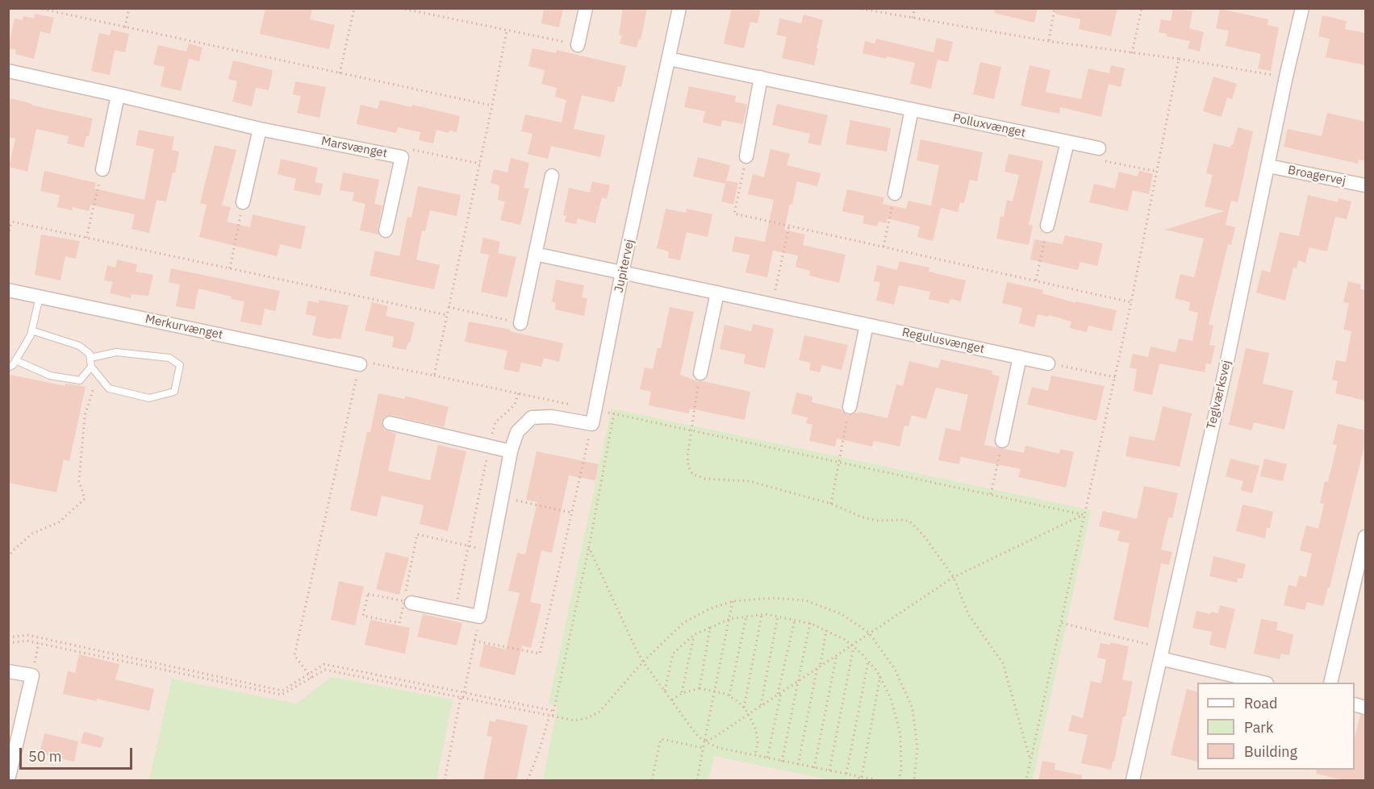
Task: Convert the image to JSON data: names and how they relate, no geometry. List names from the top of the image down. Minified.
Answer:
{"streets":{"street":["Polluxvænget","Marsvænget","Broagervej","Jupitervej","Merkurvænget","Regulusvænget","Teglværksvej"]},"crossings":[["Polluxvænget","Jupitervej"],["Broagervej","Teglværksvej"],["Jupitervej","Regulusvænget"]],"legend":["Road","Park","Building"],"scale_bar":"50 m"}
